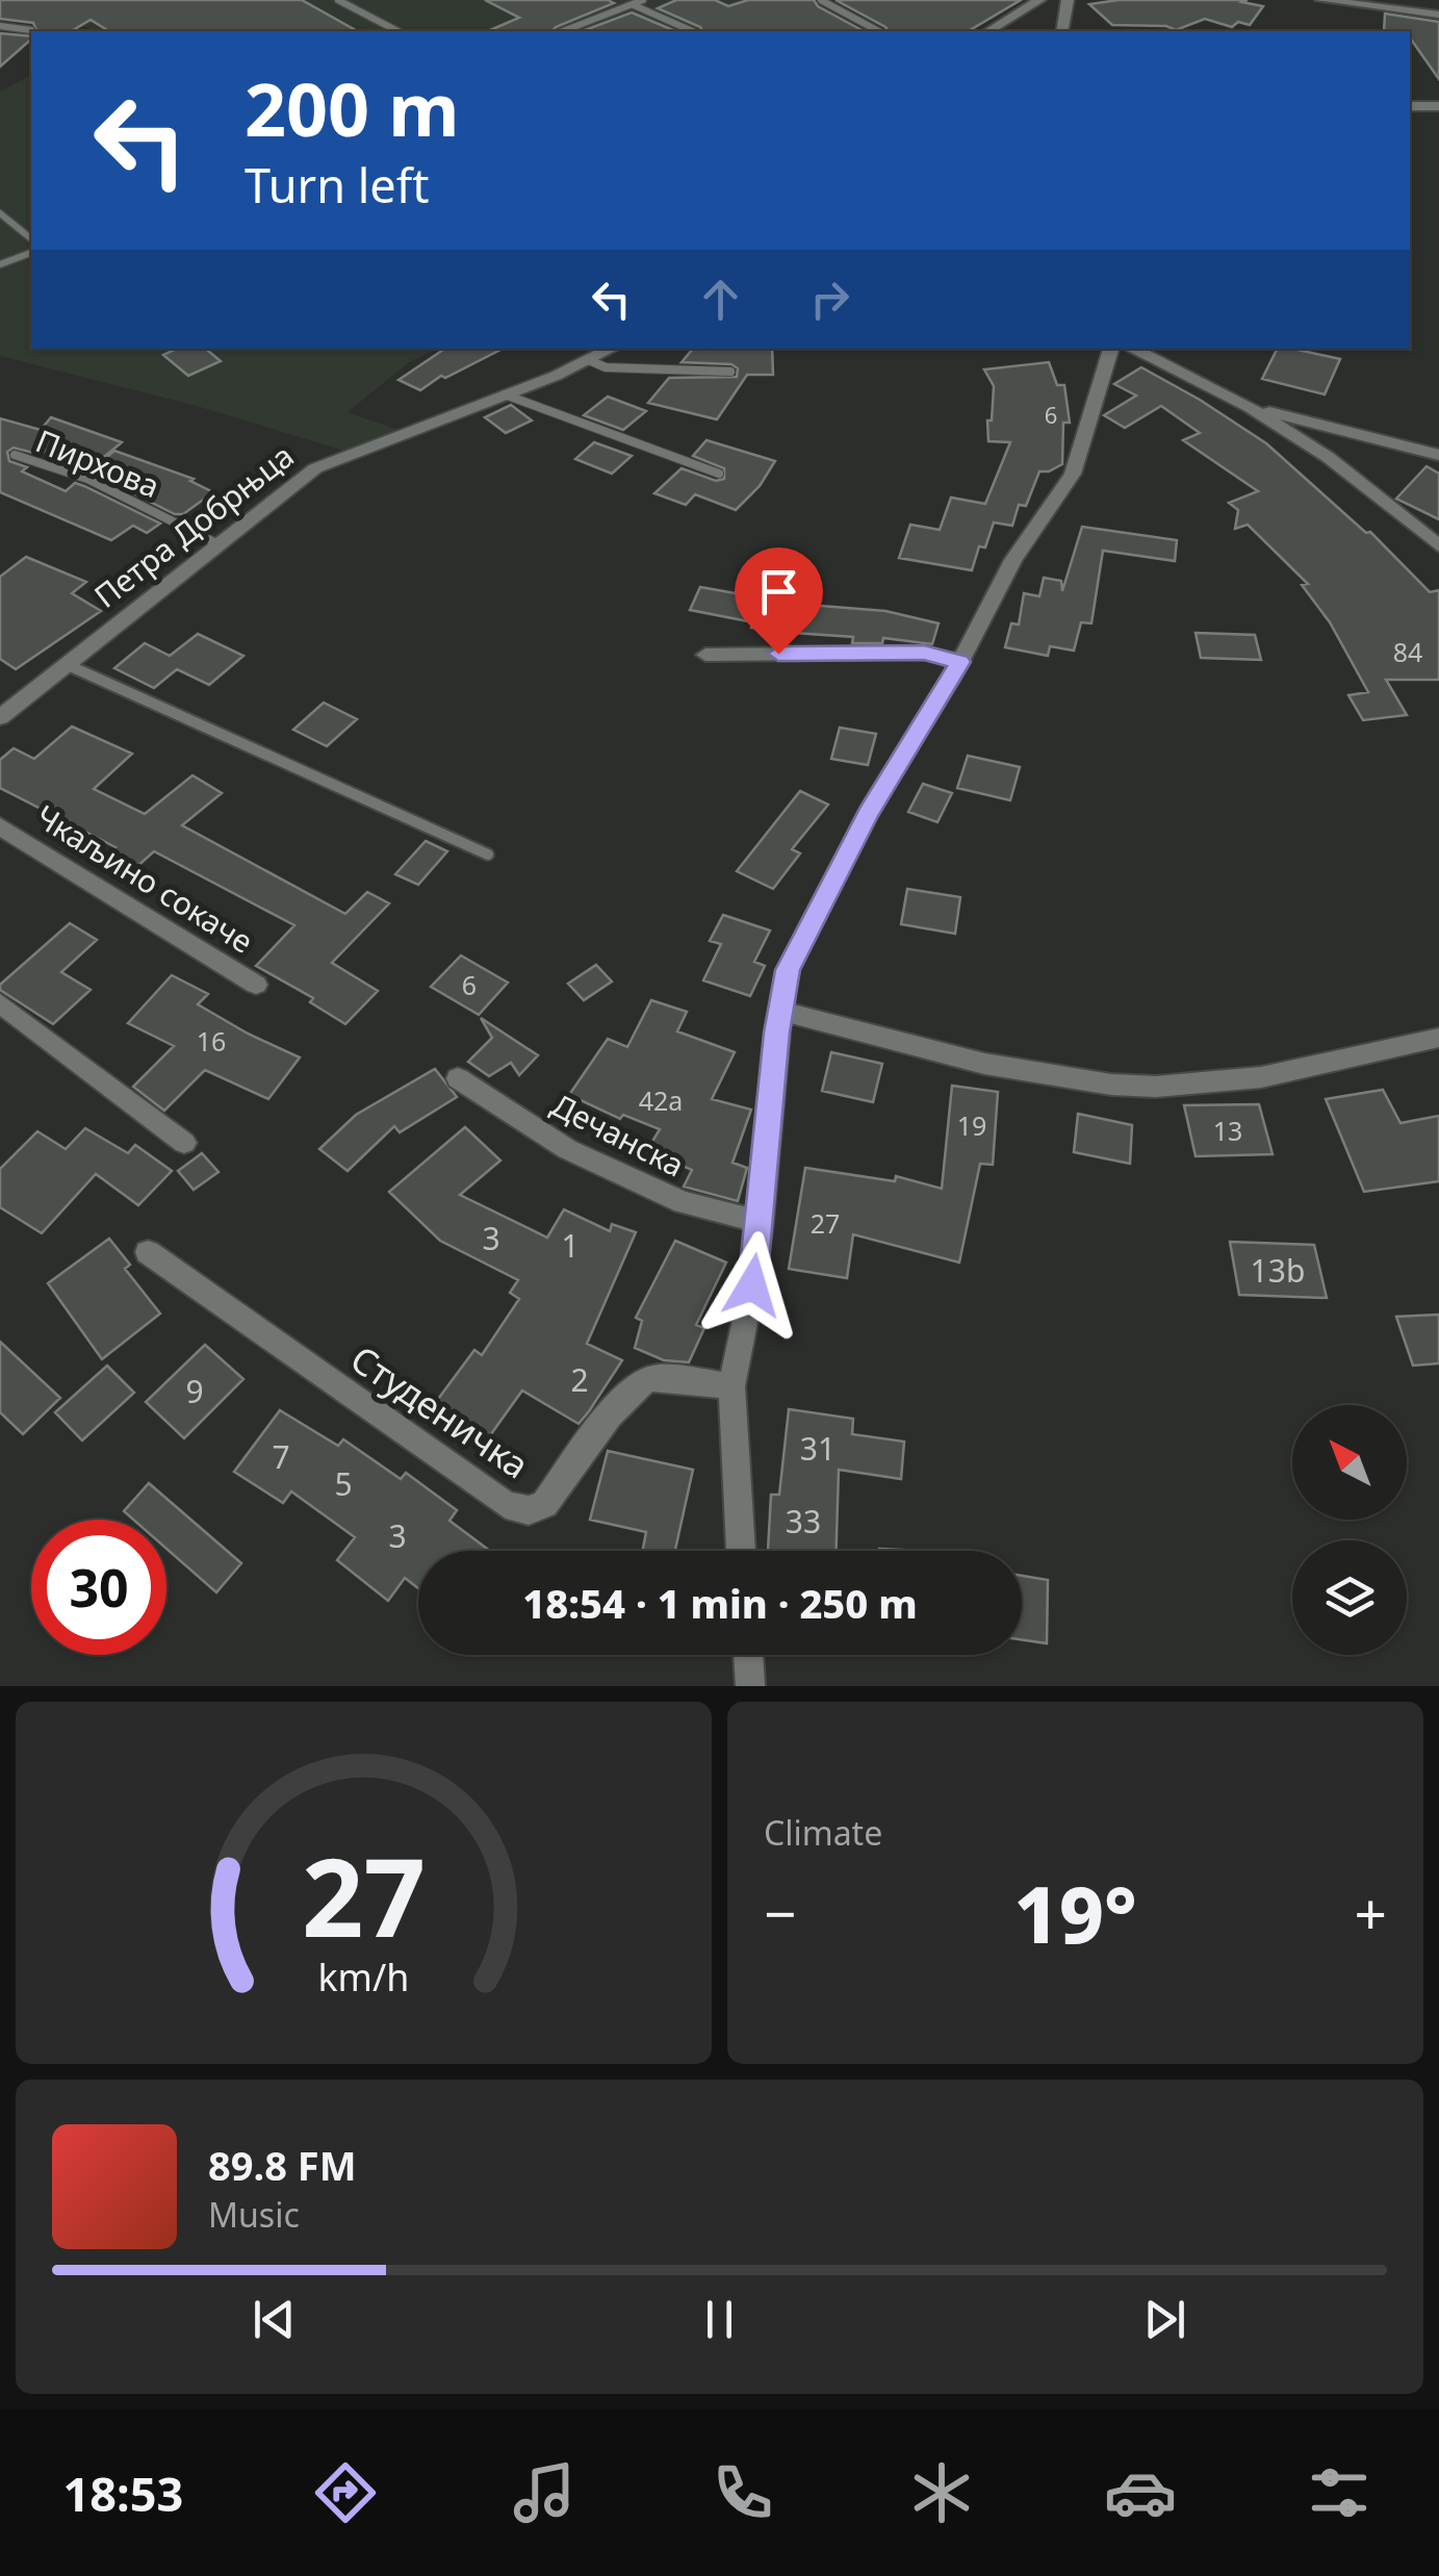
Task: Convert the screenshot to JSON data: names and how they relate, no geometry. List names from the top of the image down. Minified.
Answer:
{"streets":{"street":["Петра Добрњца","Чкаљино сокаче","Дечанска","Студеничка"],"lane":["Пирхова"]},"crossings":[["Пирхова","Петра Добрњца"]],"house_numbers":["6","84","6","16","42a","19","13","27","3","1","13b","2","9","31","7","5","33","3"],"north":"top left","page":{"turn":["200 m","Turn left"],"limit":"30","trip":"18:54 · 1 min · 250 m","tile":"Climate","heat":["−","19°","+"],"song":["89.8 FM","Music"],"tabs":"18:53","gauge":["27","km/h"]}}
